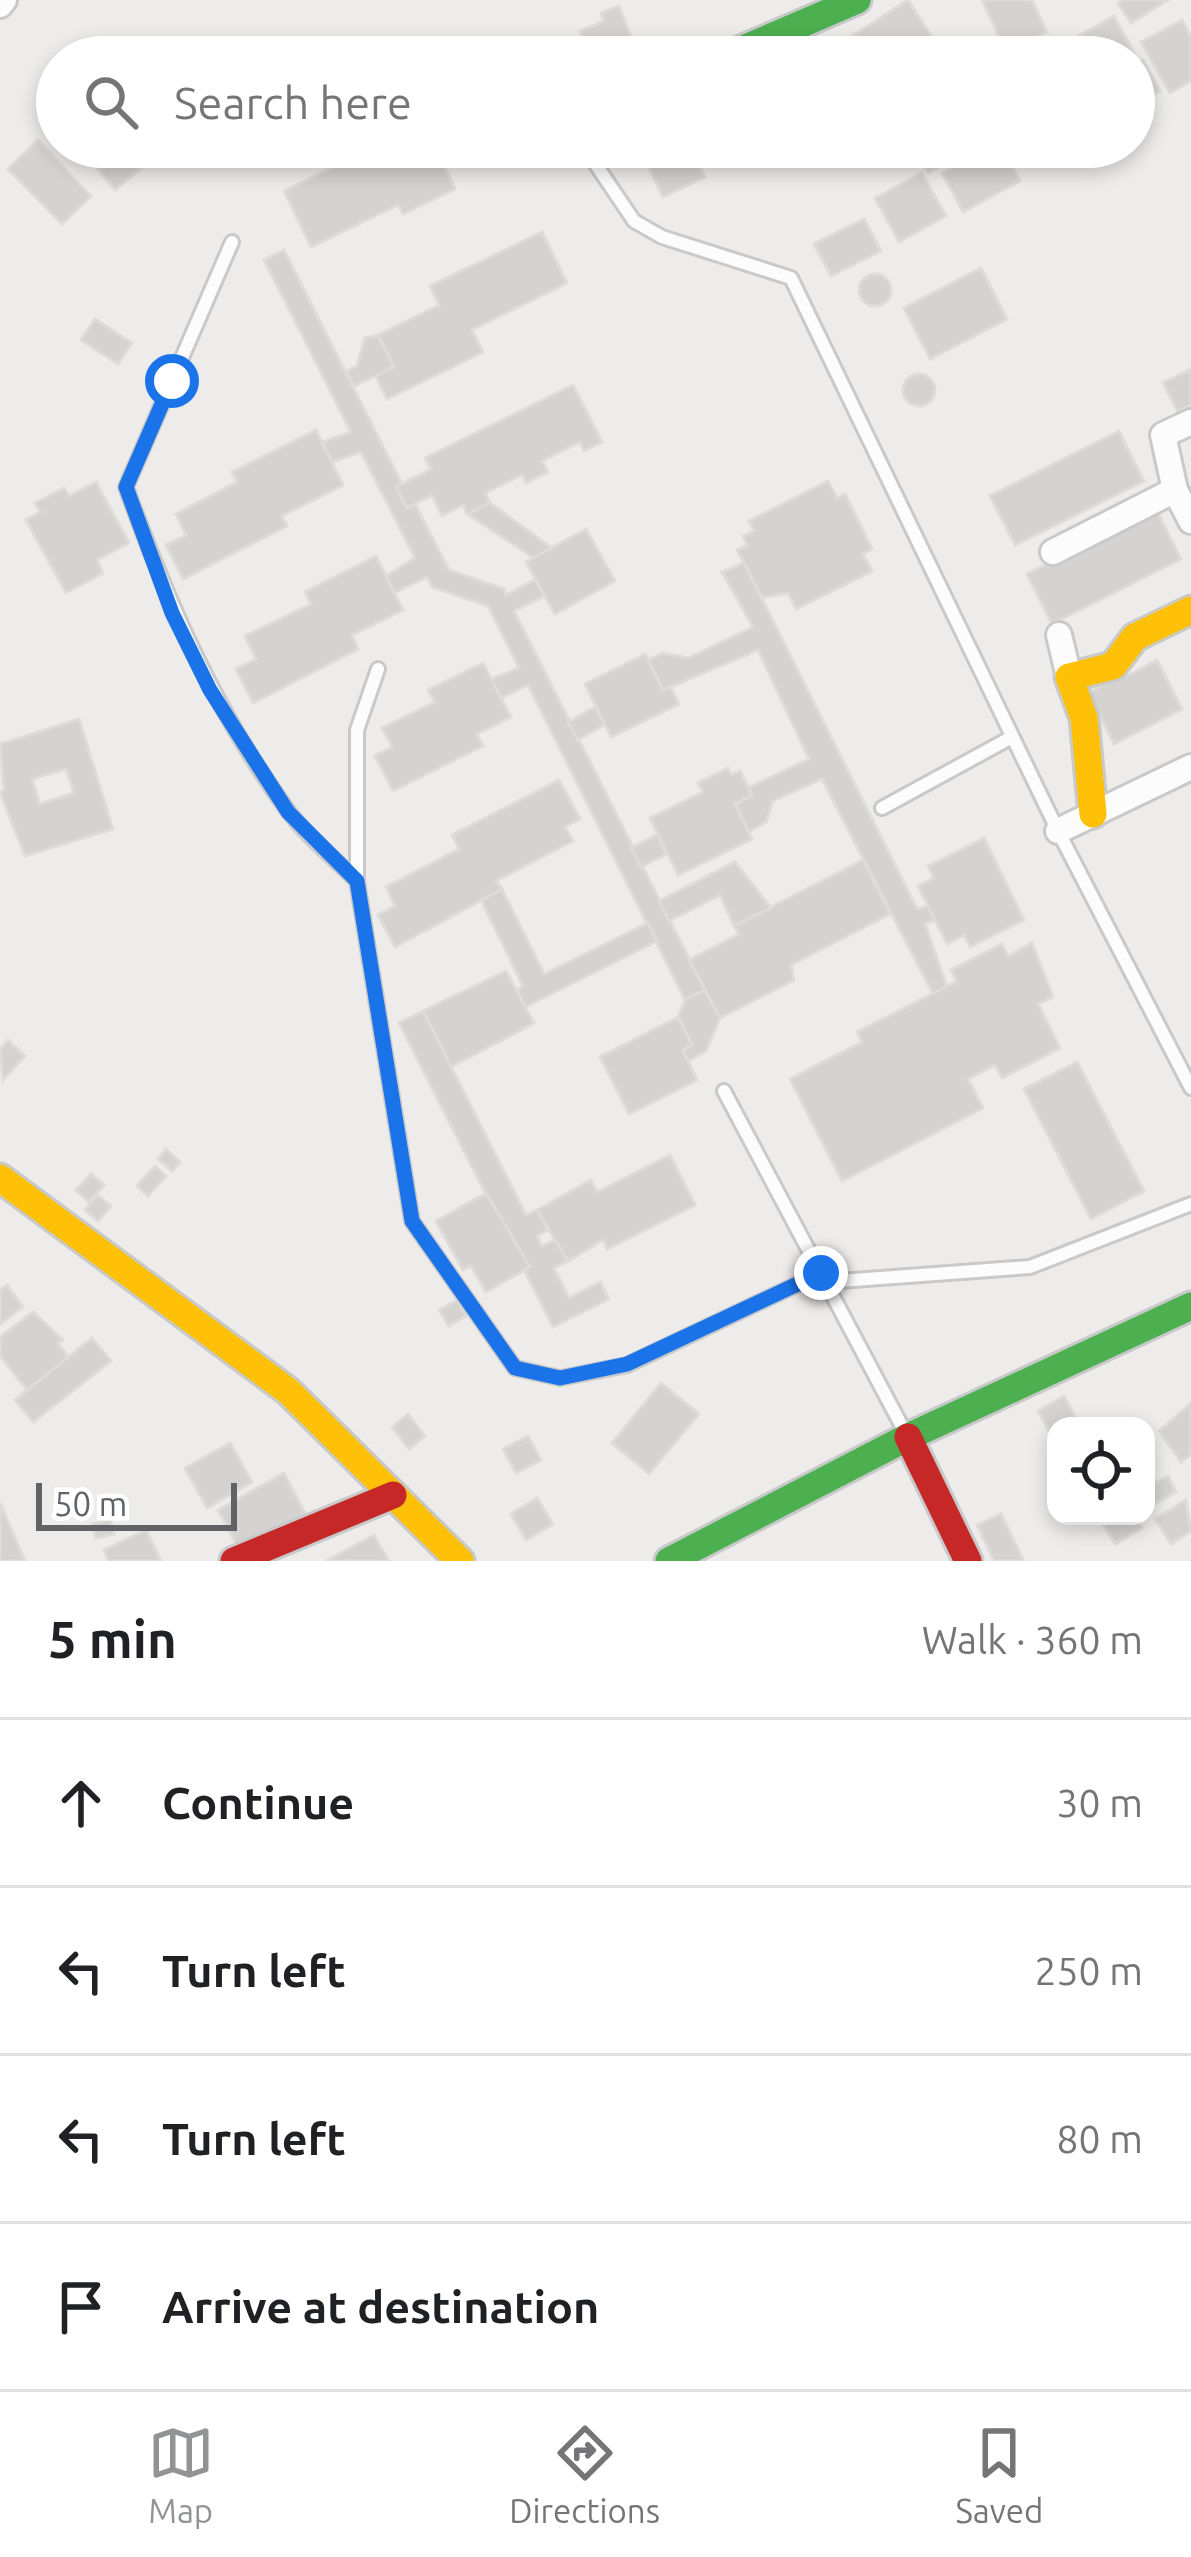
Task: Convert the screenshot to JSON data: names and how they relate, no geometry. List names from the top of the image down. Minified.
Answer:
{"scale_bar":"50 m","page":{"search":"Search here","scale":"50 m","heading":["5 min","Walk · 360 m"],"list":[["Continue","30 m"],["Turn left","250 m"],["Turn left","80 m"],"Arrive at destination"],"nav":["Map","Directions","Saved"]}}
